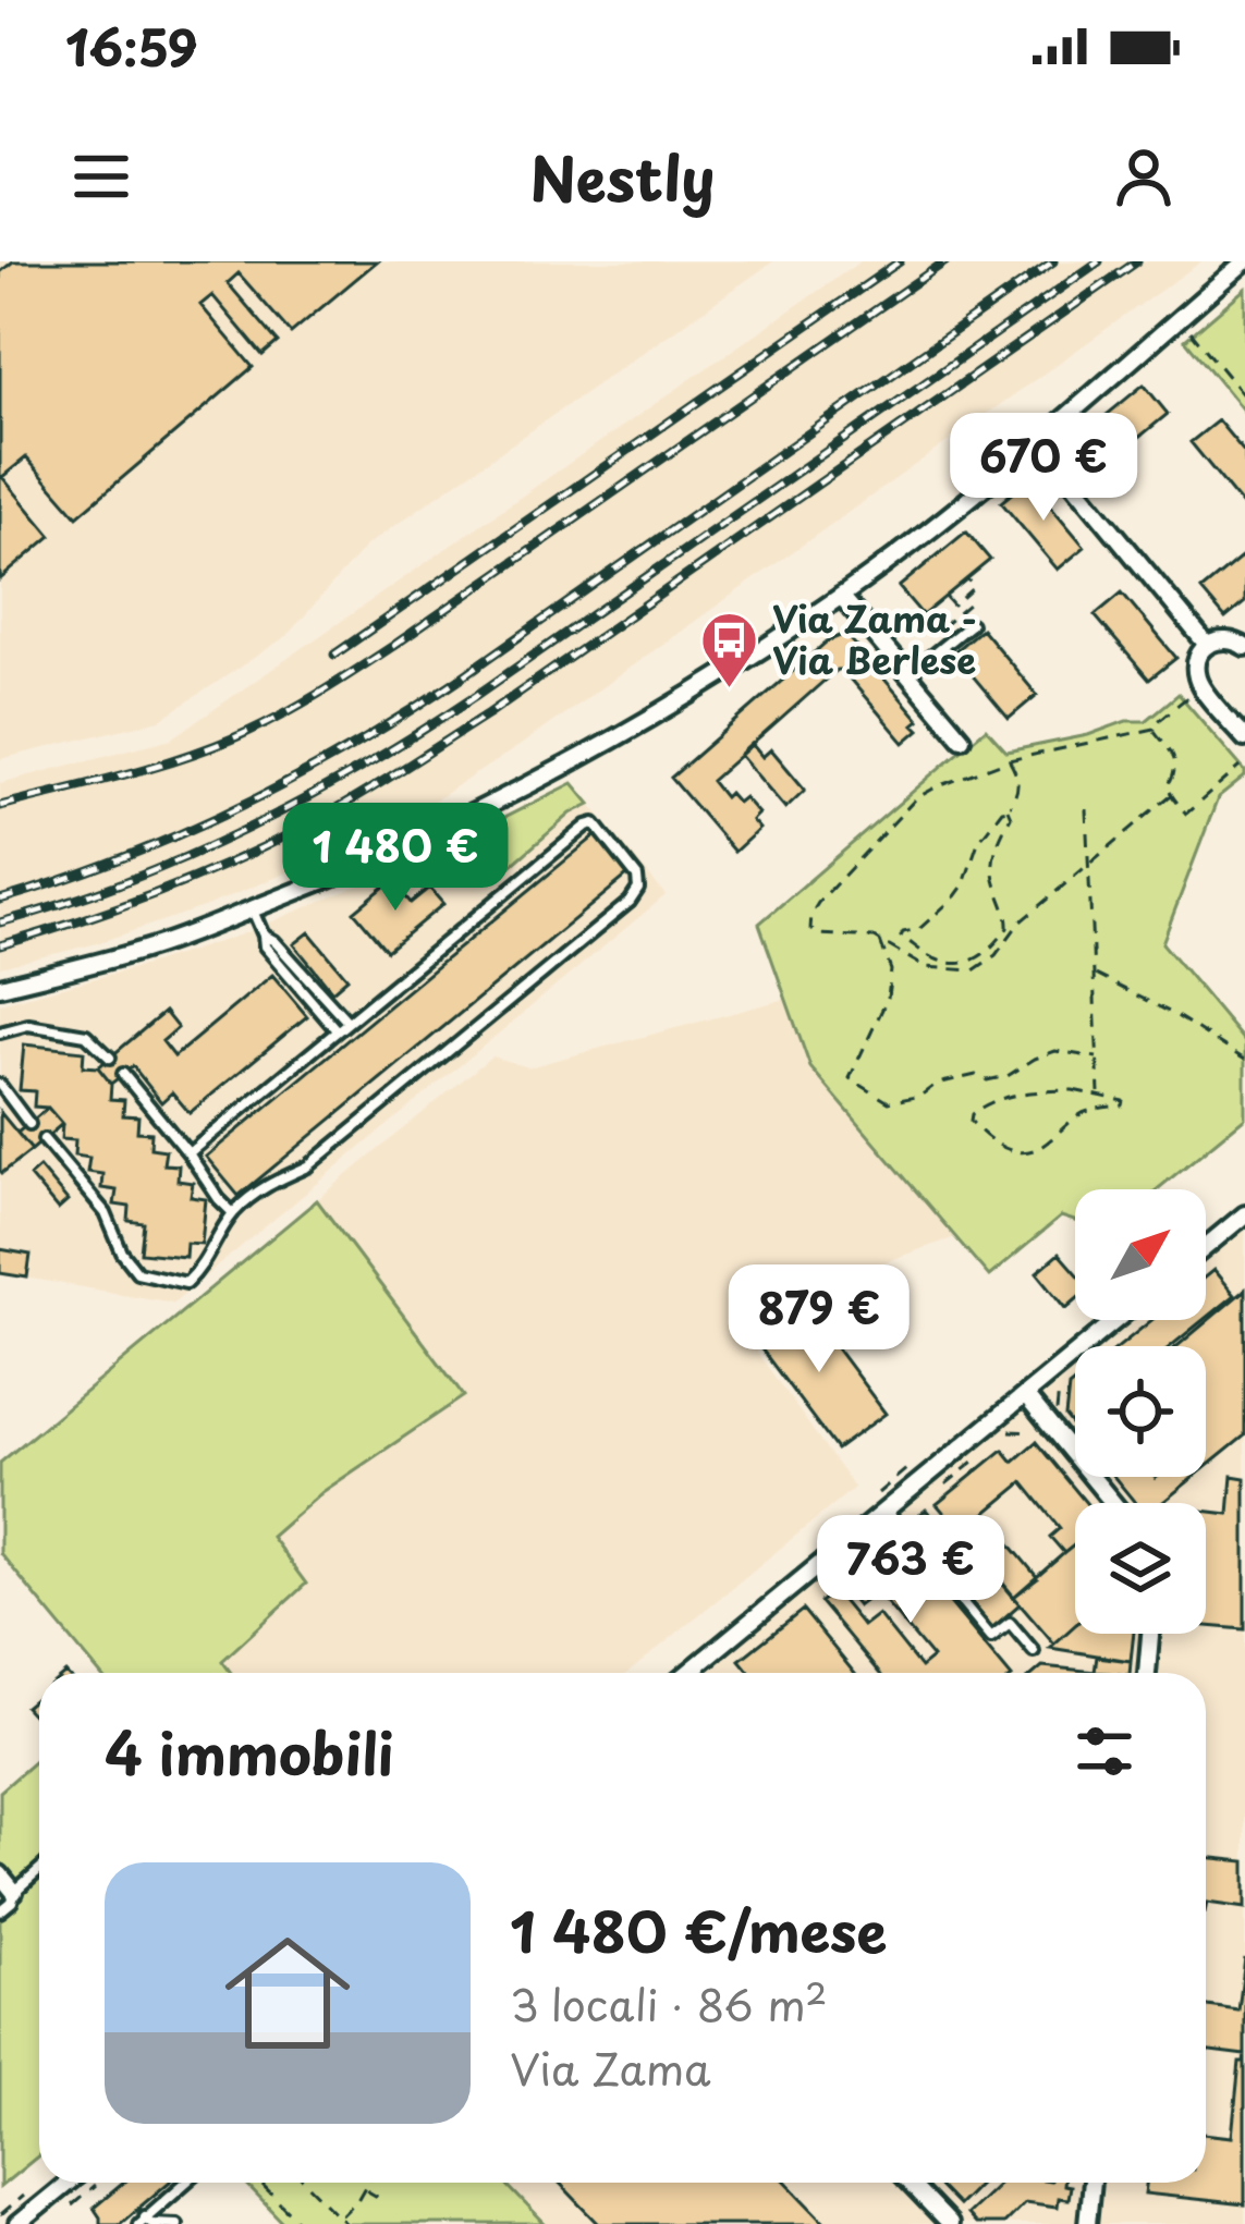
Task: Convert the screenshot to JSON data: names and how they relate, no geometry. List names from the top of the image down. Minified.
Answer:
{"places":{"bus stop":["Via Zama - Via Berlese"]},"north":"top right","page":{"status":"16:59","header":"Nestly","price":["670 €","1 480 €","879 €","763 €"],"heading":"4 immobili","list":[{"name":"1 480 €/mese","note":"3 locali · 86 m² · Via Zama"}]}}
